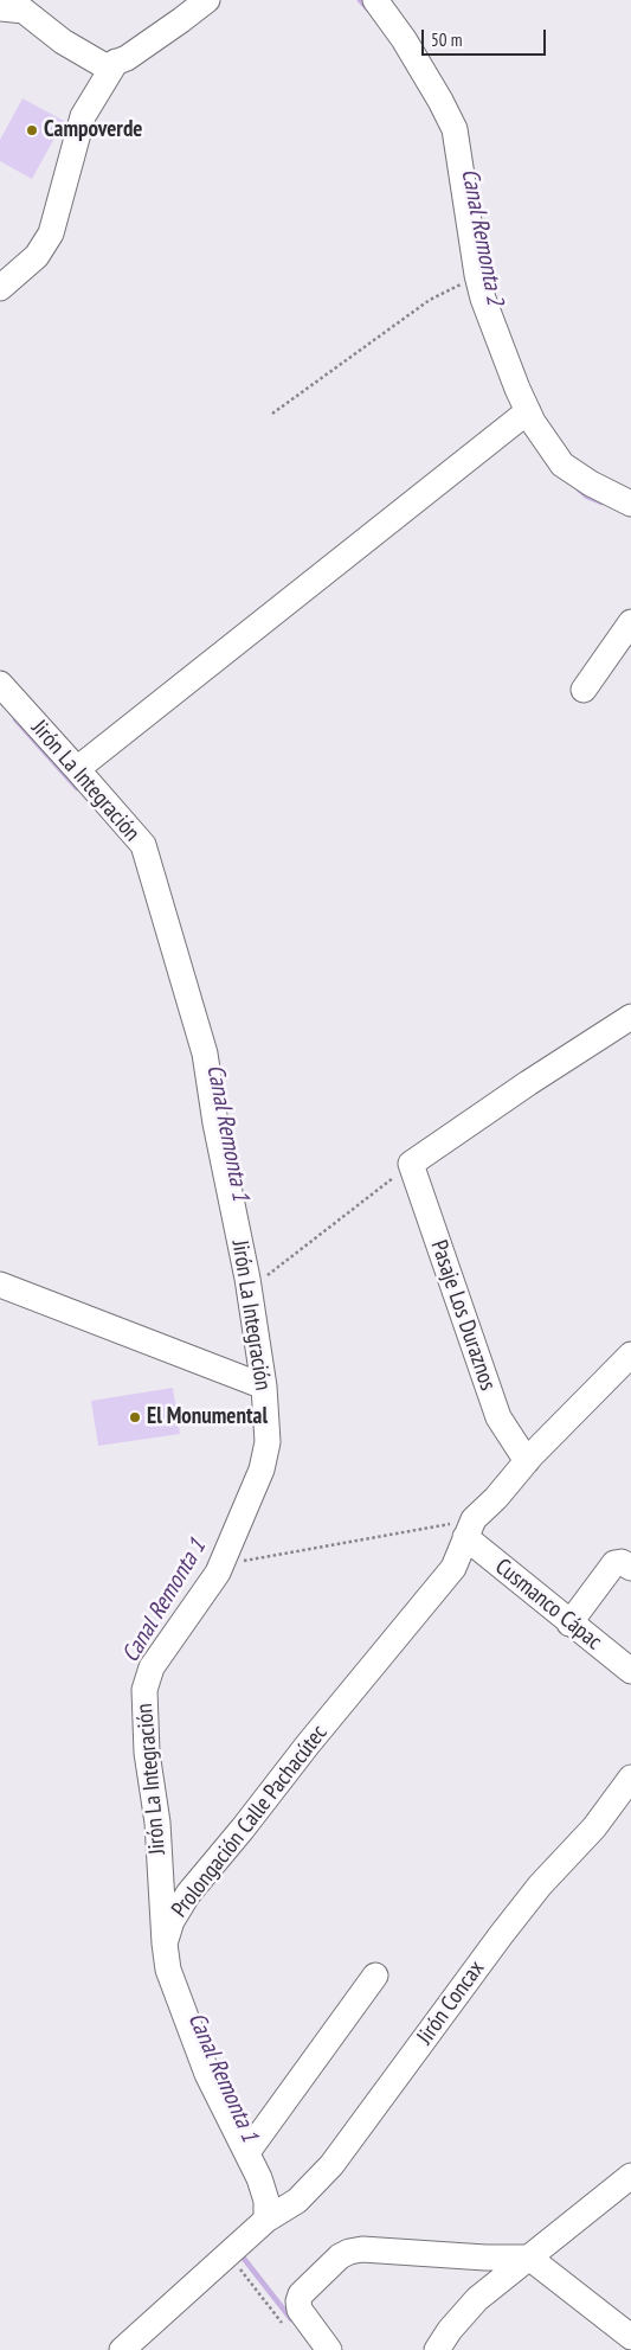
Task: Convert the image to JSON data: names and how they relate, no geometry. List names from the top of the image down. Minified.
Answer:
{"streets":{"street":["Jirón La Integración","Pasaje Los Duraznos","Cusmanco Cápac","Prolongación Calle Pachacútec","Jirón Concax"]},"crossings":[["Jirón La Integración","Prolongación Calle Pachacútec"],["Pasaje Los Duraznos","Prolongación Calle Pachacútec"],["Cusmanco Cápac","Prolongación Calle Pachacútec"],["Prolongación Calle Pachacútec","Jirón Concax"]],"water":["Canal Remonta 2","Canal Remonta 1"],"places":["Campoverde","El Monumental"],"scale_bar":"50 m"}
